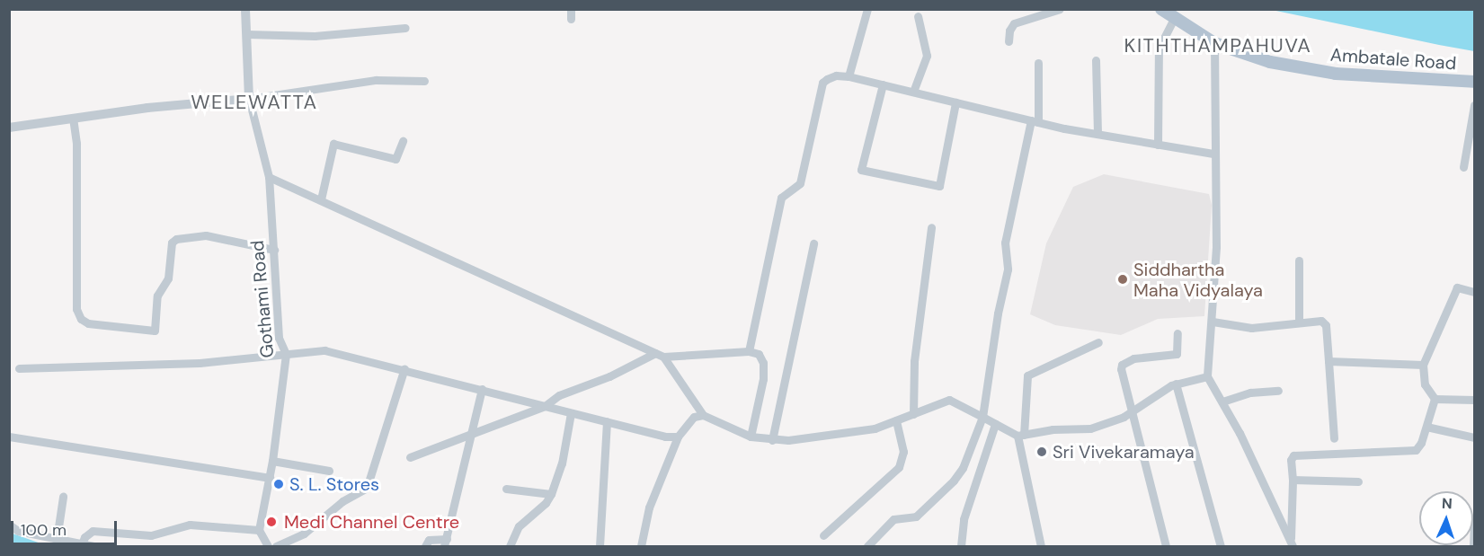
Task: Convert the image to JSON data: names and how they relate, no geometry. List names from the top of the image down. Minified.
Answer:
{"streets":{"main road":["Ambatale Road"],"street":["Gothami Road"]},"districts":["KITHTHAMPAHUVA","WELEWATTA"],"places":["Siddhartha Maha Vidyalaya","Sri Vivekaramaya","S. L. Stores","Medi Channel Centre"],"scale_bar":"100 m","north":"top"}
